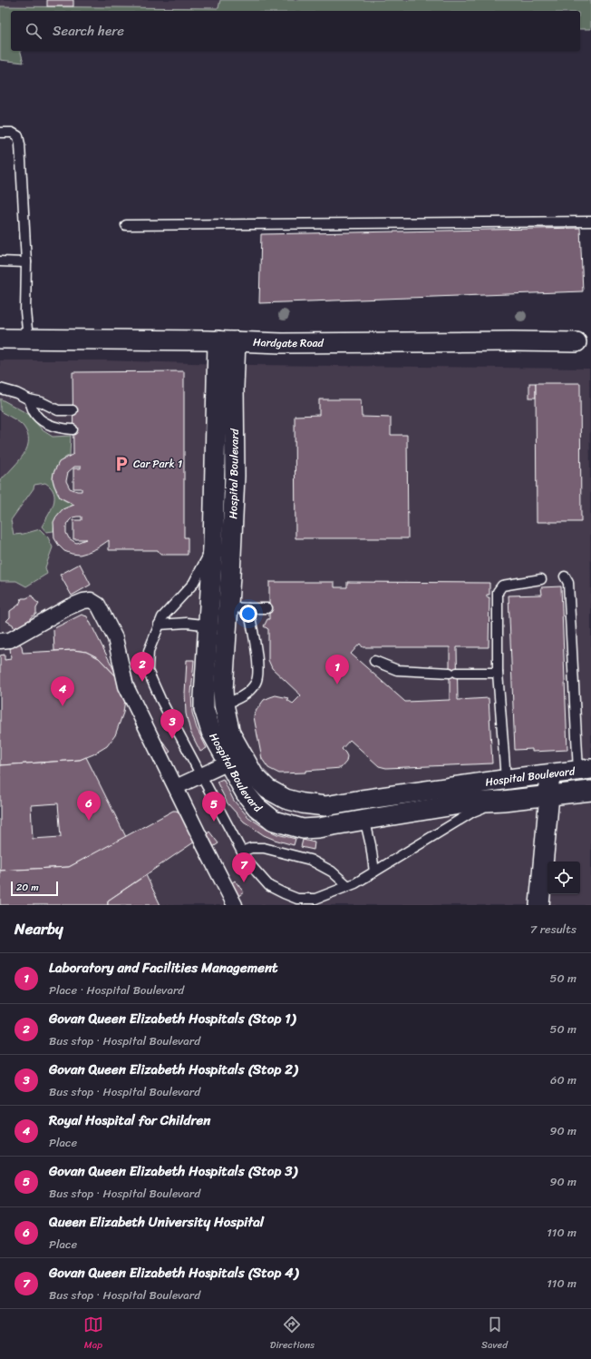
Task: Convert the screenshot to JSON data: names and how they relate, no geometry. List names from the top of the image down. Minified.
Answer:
{"streets":{"street":["Hardgate Road","Hospital Boulevard"]},"crossings":[["Hardgate Road","Hospital Boulevard"]],"places":{"parking":["Car Park 1"]},"scale_bar":"20 m","page":{"search":"Search here","pins":["2","1","4","3","6","5","7"],"scale":"20 m","heading":["Nearby","7 results"],"list":[{"mark":"1","name":"Laboratory and Facilities Management","note":"Place · Hospital Boulevard","value":"50 m"},{"mark":"2","name":"Govan Queen Elizabeth Hospitals (Stop 1)","note":"Bus stop · Hospital Boulevard","value":"50 m"},{"mark":"3","name":"Govan Queen Elizabeth Hospitals (Stop 2)","note":"Bus stop · Hospital Boulevard","value":"60 m"},{"mark":"4","name":"Royal Hospital for Children","note":"Place","value":"90 m"},{"mark":"5","name":"Govan Queen Elizabeth Hospitals (Stop 3)","note":"Bus stop · Hospital Boulevard","value":"90 m"},{"mark":"6","name":"Queen Elizabeth University Hospital","note":"Place","value":"110 m"},{"mark":"7","name":"Govan Queen Elizabeth Hospitals (Stop 4)","note":"Bus stop · Hospital Boulevard","value":"110 m"}],"nav":["Map","Directions","Saved"]}}
